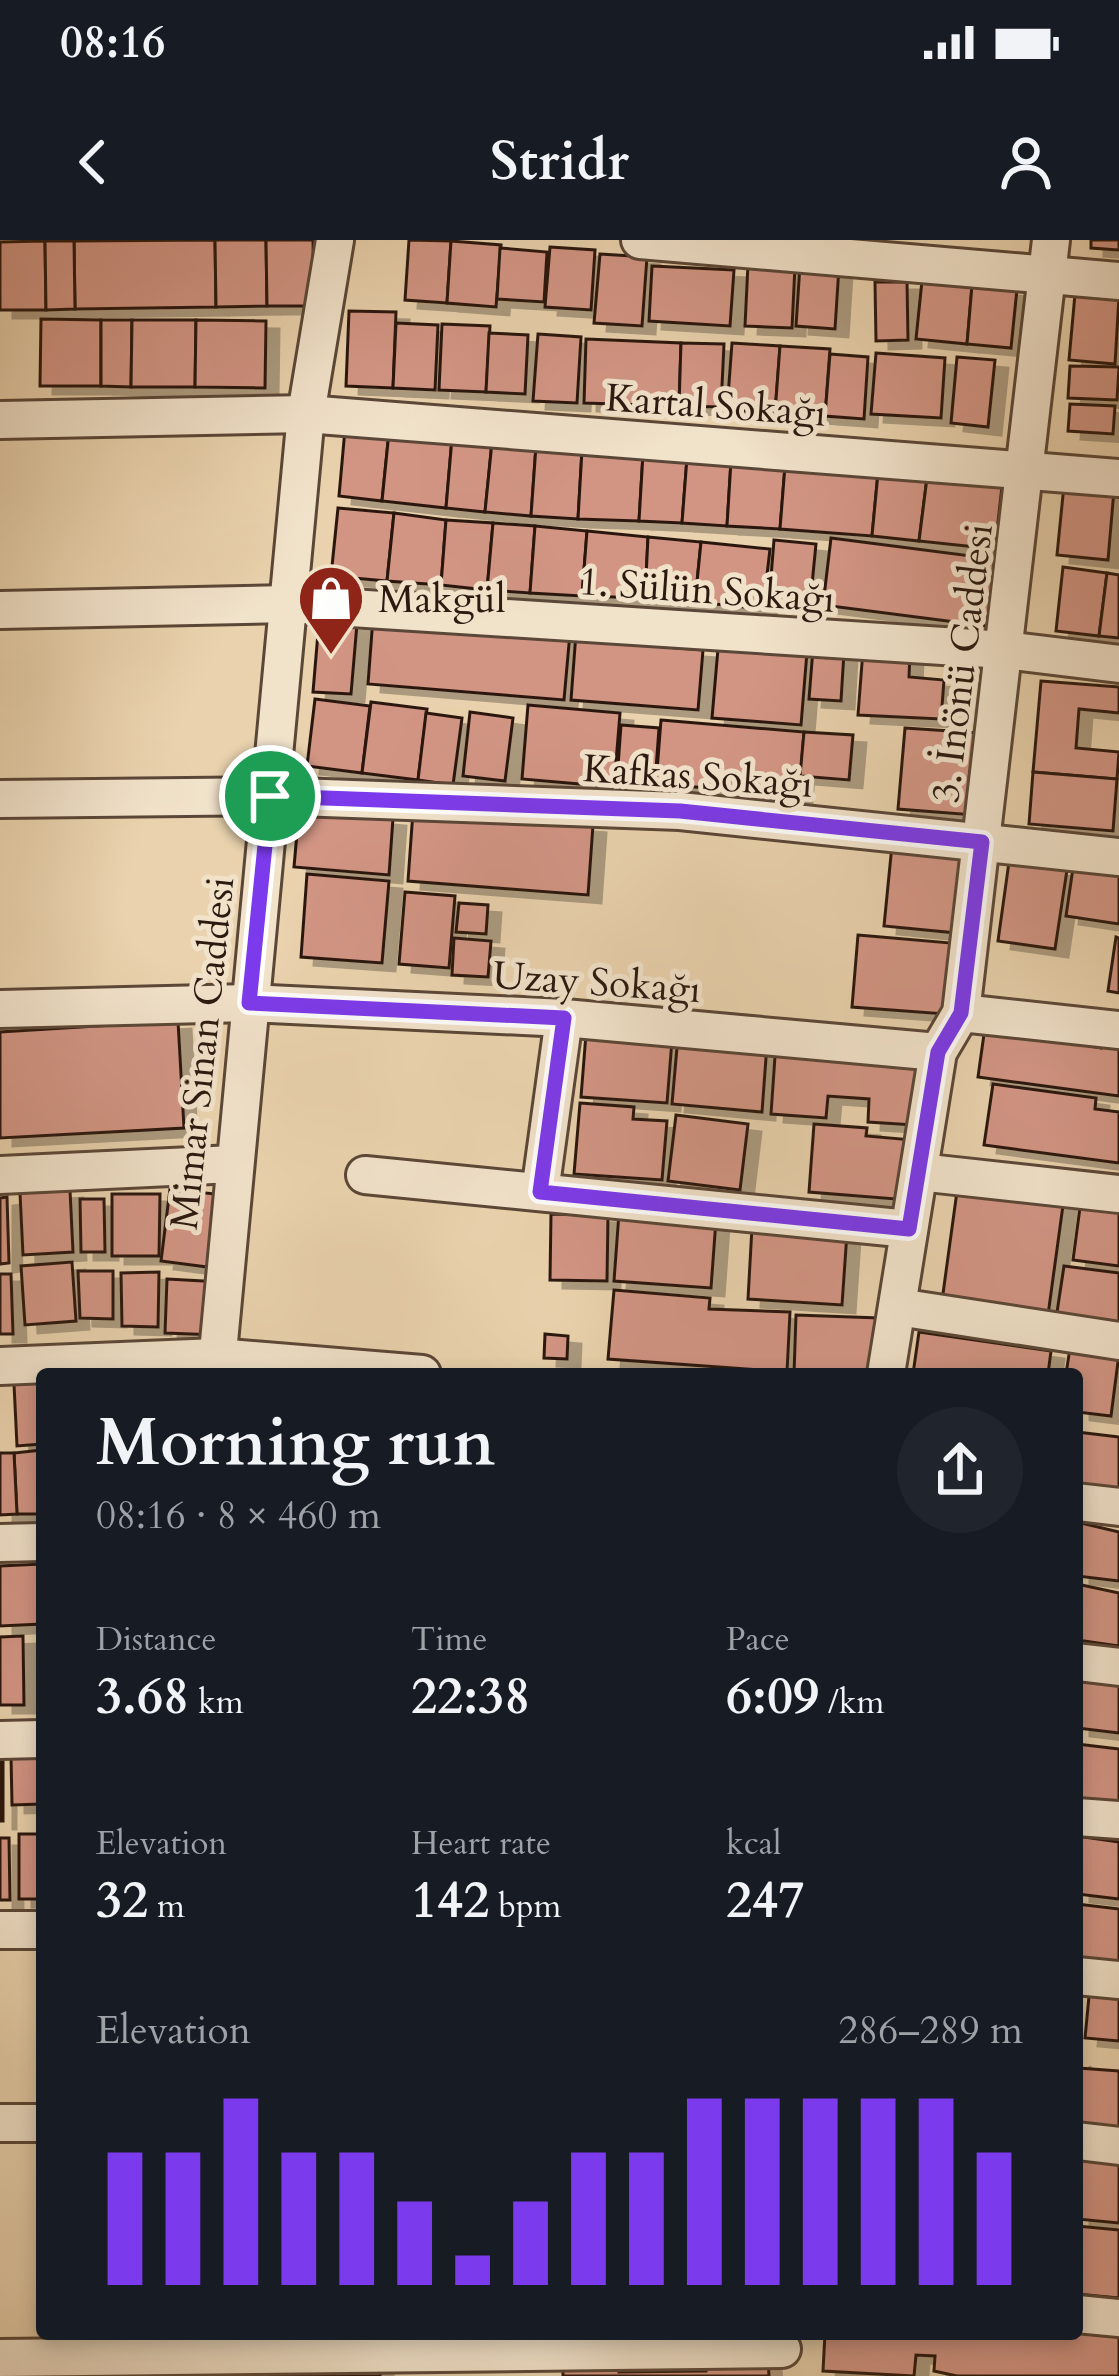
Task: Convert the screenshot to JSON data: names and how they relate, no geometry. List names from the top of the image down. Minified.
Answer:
{"streets":{"street":["Kartal Sokağı","1. Sülün Sokağı","3. İnönü Caddesi","Kafkas Sokağı","Uzay Sokağı","Mimar Sinan Caddesi"]},"crossings":[["Kartal Sokağı","3. İnönü Caddesi"],["Kartal Sokağı","Mimar Sinan Caddesi"],["1. Sülün Sokağı","3. İnönü Caddesi"],["1. Sülün Sokağı","Mimar Sinan Caddesi"],["3. İnönü Caddesi","Kafkas Sokağı"],["3. İnönü Caddesi","Uzay Sokağı"],["Kafkas Sokağı","Mimar Sinan Caddesi"],["Uzay Sokağı","Mimar Sinan Caddesi"]],"places":{"shop":["Makgül"]},"page":{"status":"08:16","header":"Stridr","heading":["Morning run","08:16 · 8 × 460 m"],"stats":[["Distance","3.68 km"],["Time","22:38"],["Pace","6:09 /km"],["Elevation","32 m"],["Heart rate","142 bpm"],["kcal","247"]],"chart":["Elevation","286–289 m"]}}
